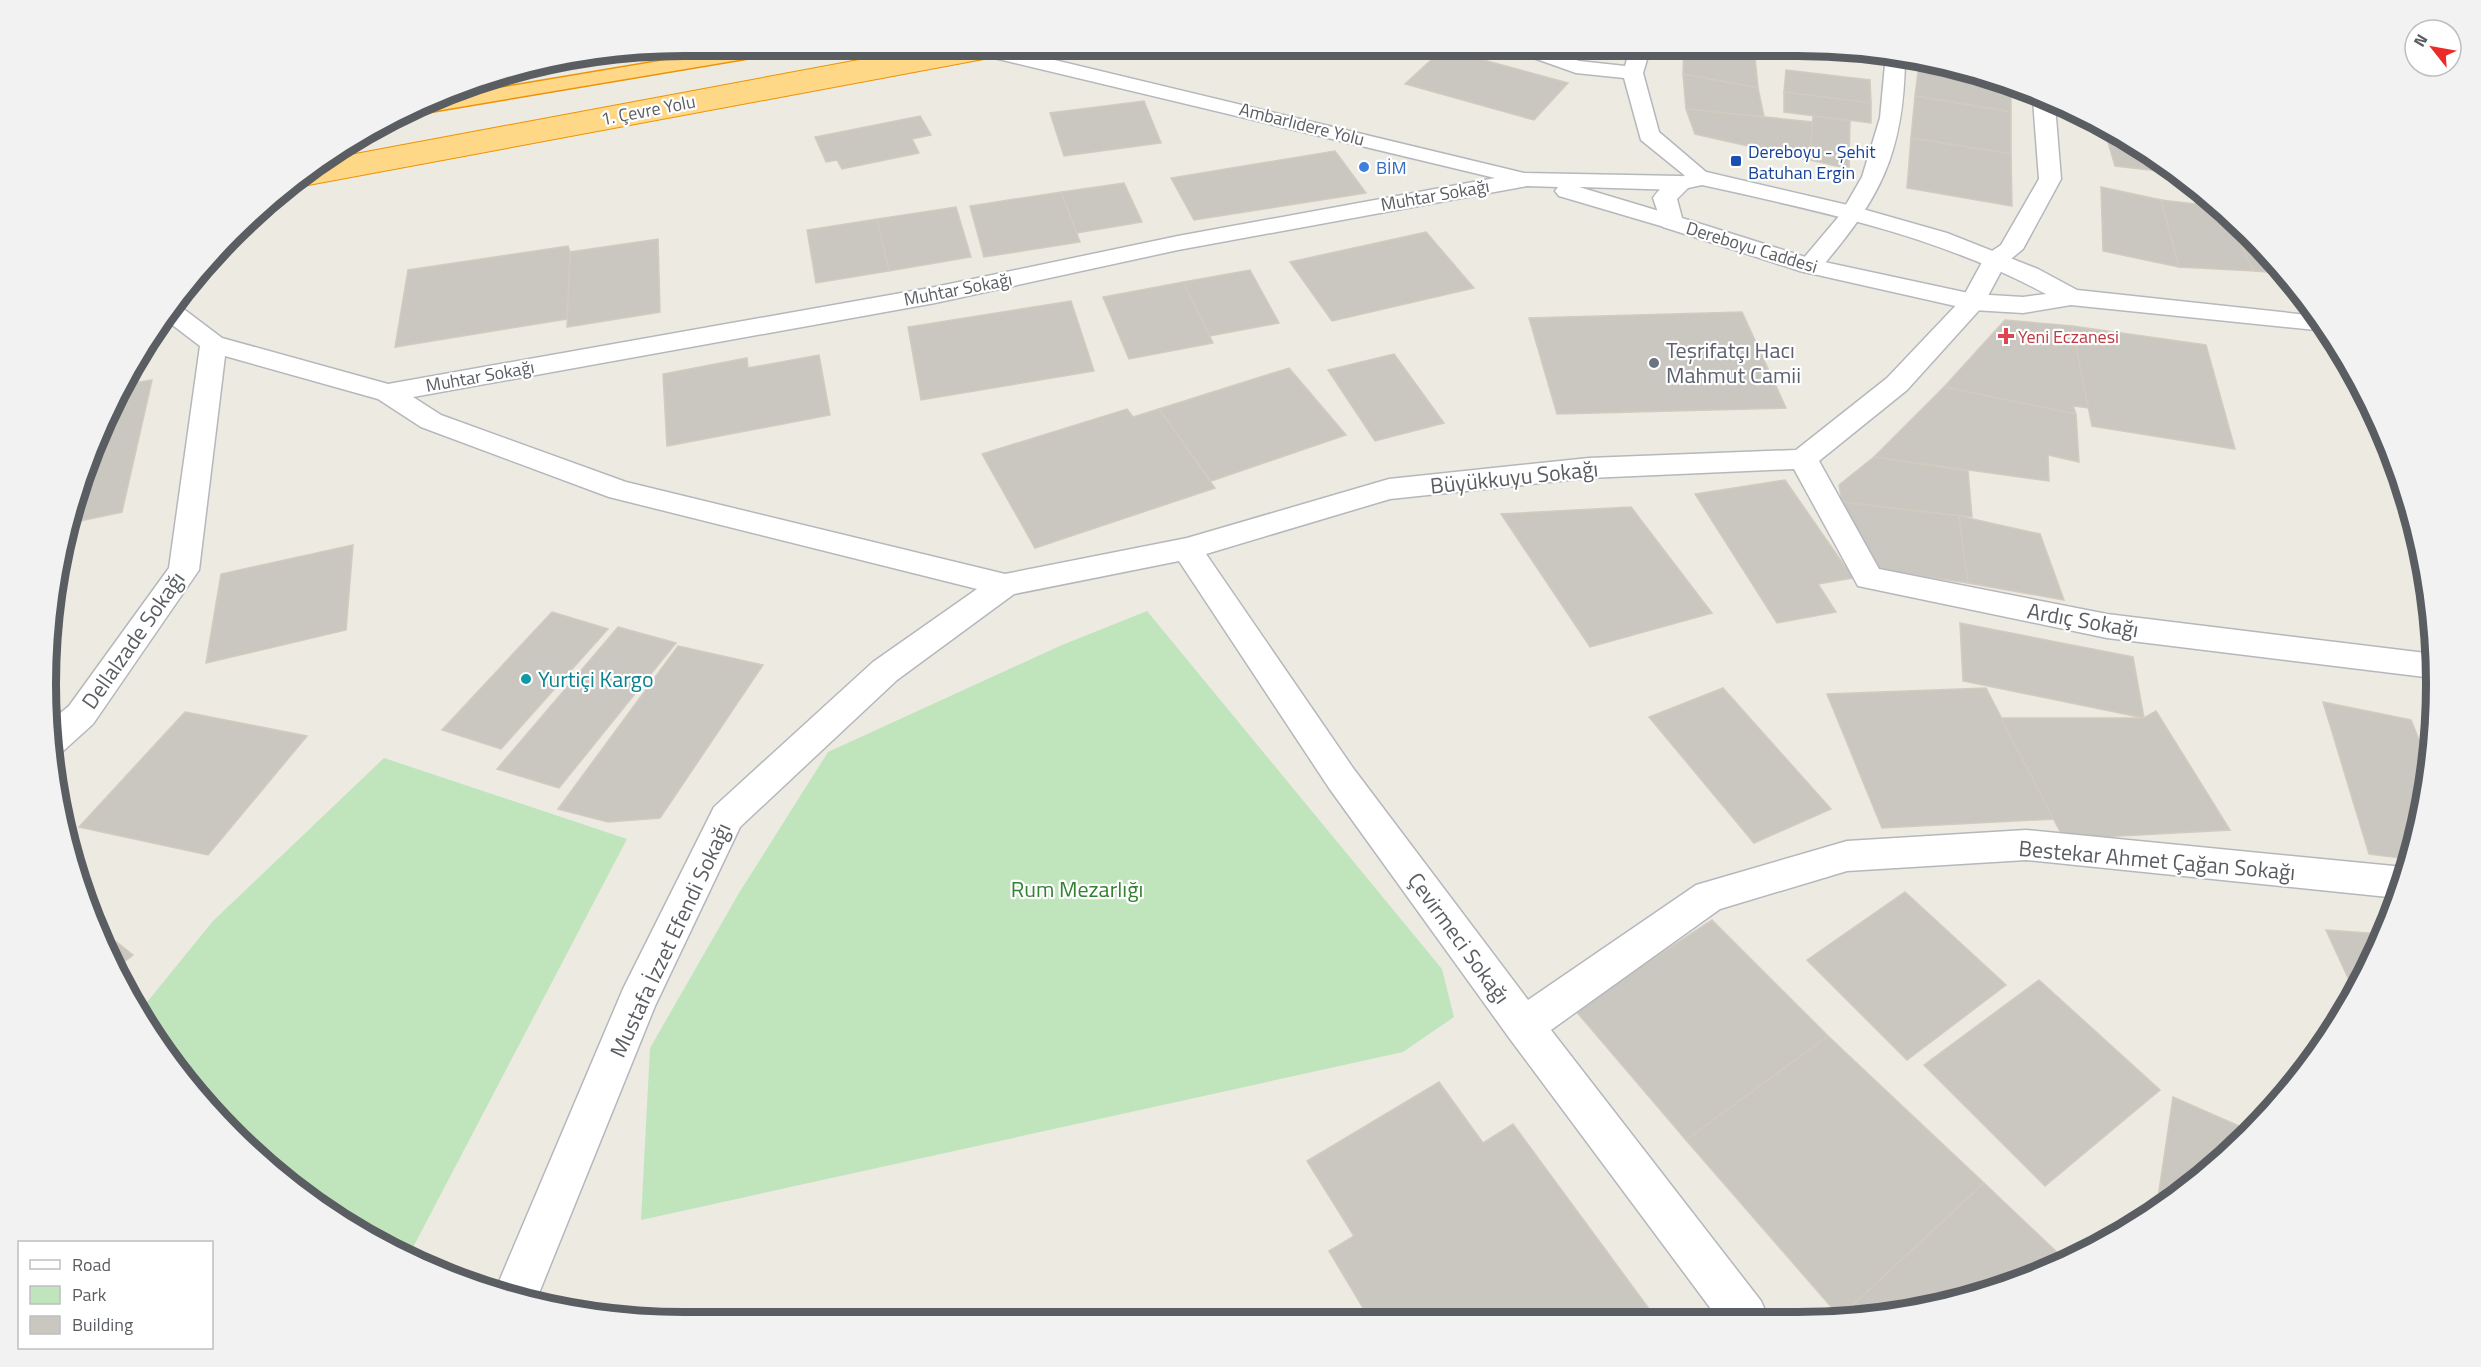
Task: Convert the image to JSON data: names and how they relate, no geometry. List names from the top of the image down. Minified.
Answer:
{"streets":{"highway":["1. Çevre Yolu"],"street":["Ambarlıdere Yolu","Muhtar Sokağı","Dereboyu Caddesi","Büyükkuyu Sokağı","Ardıç Sokağı","Dellalzade Sokağı","Bestekar Ahmet Çağan Sokağı","Çevirmeci Sokağı","Mustafa İzzet Efendi Sokağı"]},"crossings":[["Ambarlıdere Yolu","Muhtar Sokağı"],["Ambarlıdere Yolu","Dereboyu Caddesi"],["Büyükkuyu Sokağı","Ardıç Sokağı"],["Büyükkuyu Sokağı","Çevirmeci Sokağı"],["Büyükkuyu Sokağı","Mustafa İzzet Efendi Sokağı"],["Bestekar Ahmet Çağan Sokağı","Çevirmeci Sokağı"]],"parks":["Rum Mezarlığı"],"places":{"transit":["Dereboyu - Şehit Batuhan Ergin"],"other":["BİM","Teşrifatçı Hacı Mahmut Camii","Yurtiçi Kargo"],"health":["Yeni Eczanesi"]},"legend":["Road","Park","Building"],"north":"top left"}
